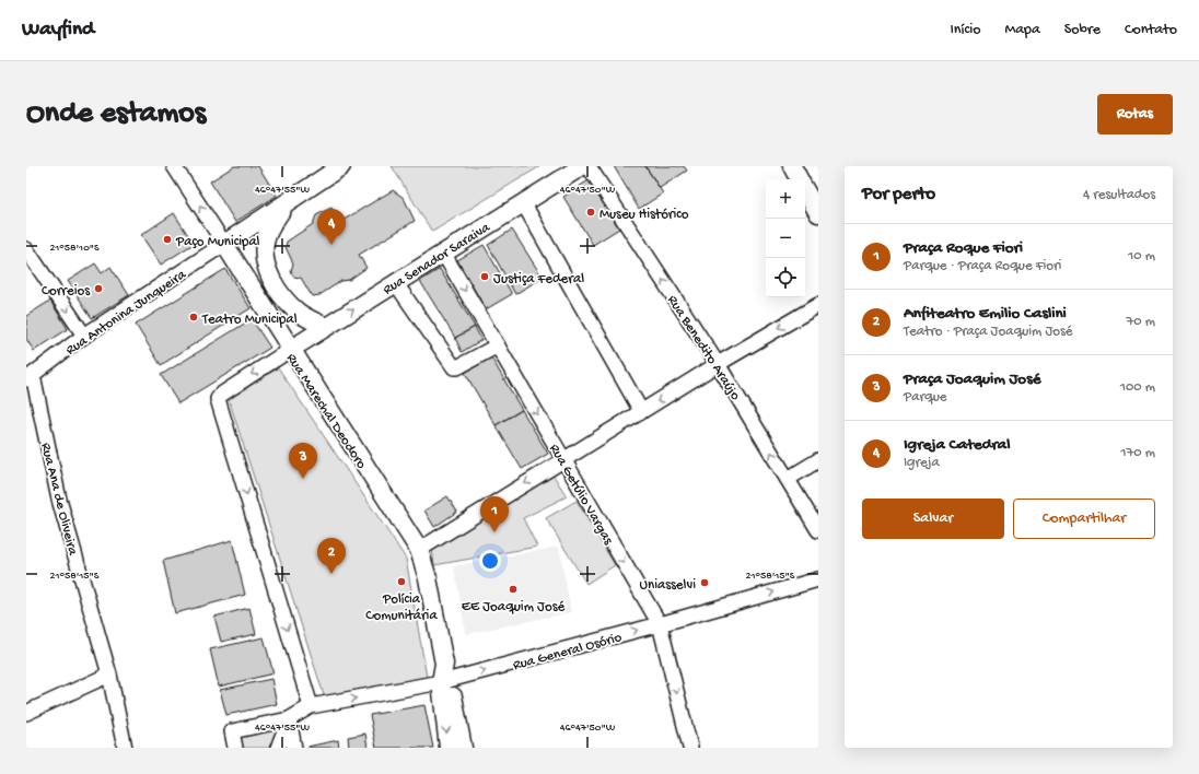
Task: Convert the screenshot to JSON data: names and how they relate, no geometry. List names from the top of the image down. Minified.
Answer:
{"streets":{"main road":["Rua Senador Saraiva","Rua Marechal Deodoro"],"street":["Rua Antonina Junqueira","Rua Benedito Araújo","Rua Getúlio Vargas","Rua Ana de Oliveira","Rua General Osório"]},"crossings":[["Rua Senador Saraiva","Rua Marechal Deodoro"],["Rua Senador Saraiva","Rua Getúlio Vargas"],["Rua Antonina Junqueira","Rua Marechal Deodoro"],["Rua Antonina Junqueira","Rua Ana de Oliveira"],["Rua Marechal Deodoro","Rua General Osório"],["Rua Getúlio Vargas","Rua General Osório"]],"one_way":["Rua General Osório"],"places":["Museu Histórico","Paço Municipal","Justiça Federal","Correios","Teatro Municipal","Polícia Comunitária","Uniasselvi","EE Joaquim José"],"page":{"header":"Wayfind","nav":["Início","Mapa","Sobre","Contato"],"buttons":["Rotas",["Salvar","Compartilhar"]],"title":"Onde estamos","heading":["Por perto","4 resultados"],"map_buttons":["+","−"],"pins":["4","3","1","2"],"list":[{"mark":"1","name":"Praça Roque Fiori","note":"Parque · Praça Roque Fiori","value":"10 m"},{"mark":"2","name":"Anfiteatro Emilio Caslini","note":"Teatro · Praça Joaquim José","value":"70 m"},{"mark":"3","name":"Praça Joaquim José","note":"Parque","value":"100 m"},{"mark":"4","name":"Igreja Catedral","note":"Igreja","value":"170 m"}]},"coordinates":["46°47'55\"W","46°47'50\"W","21°58'10\"S","21°58'15\"S"]}
